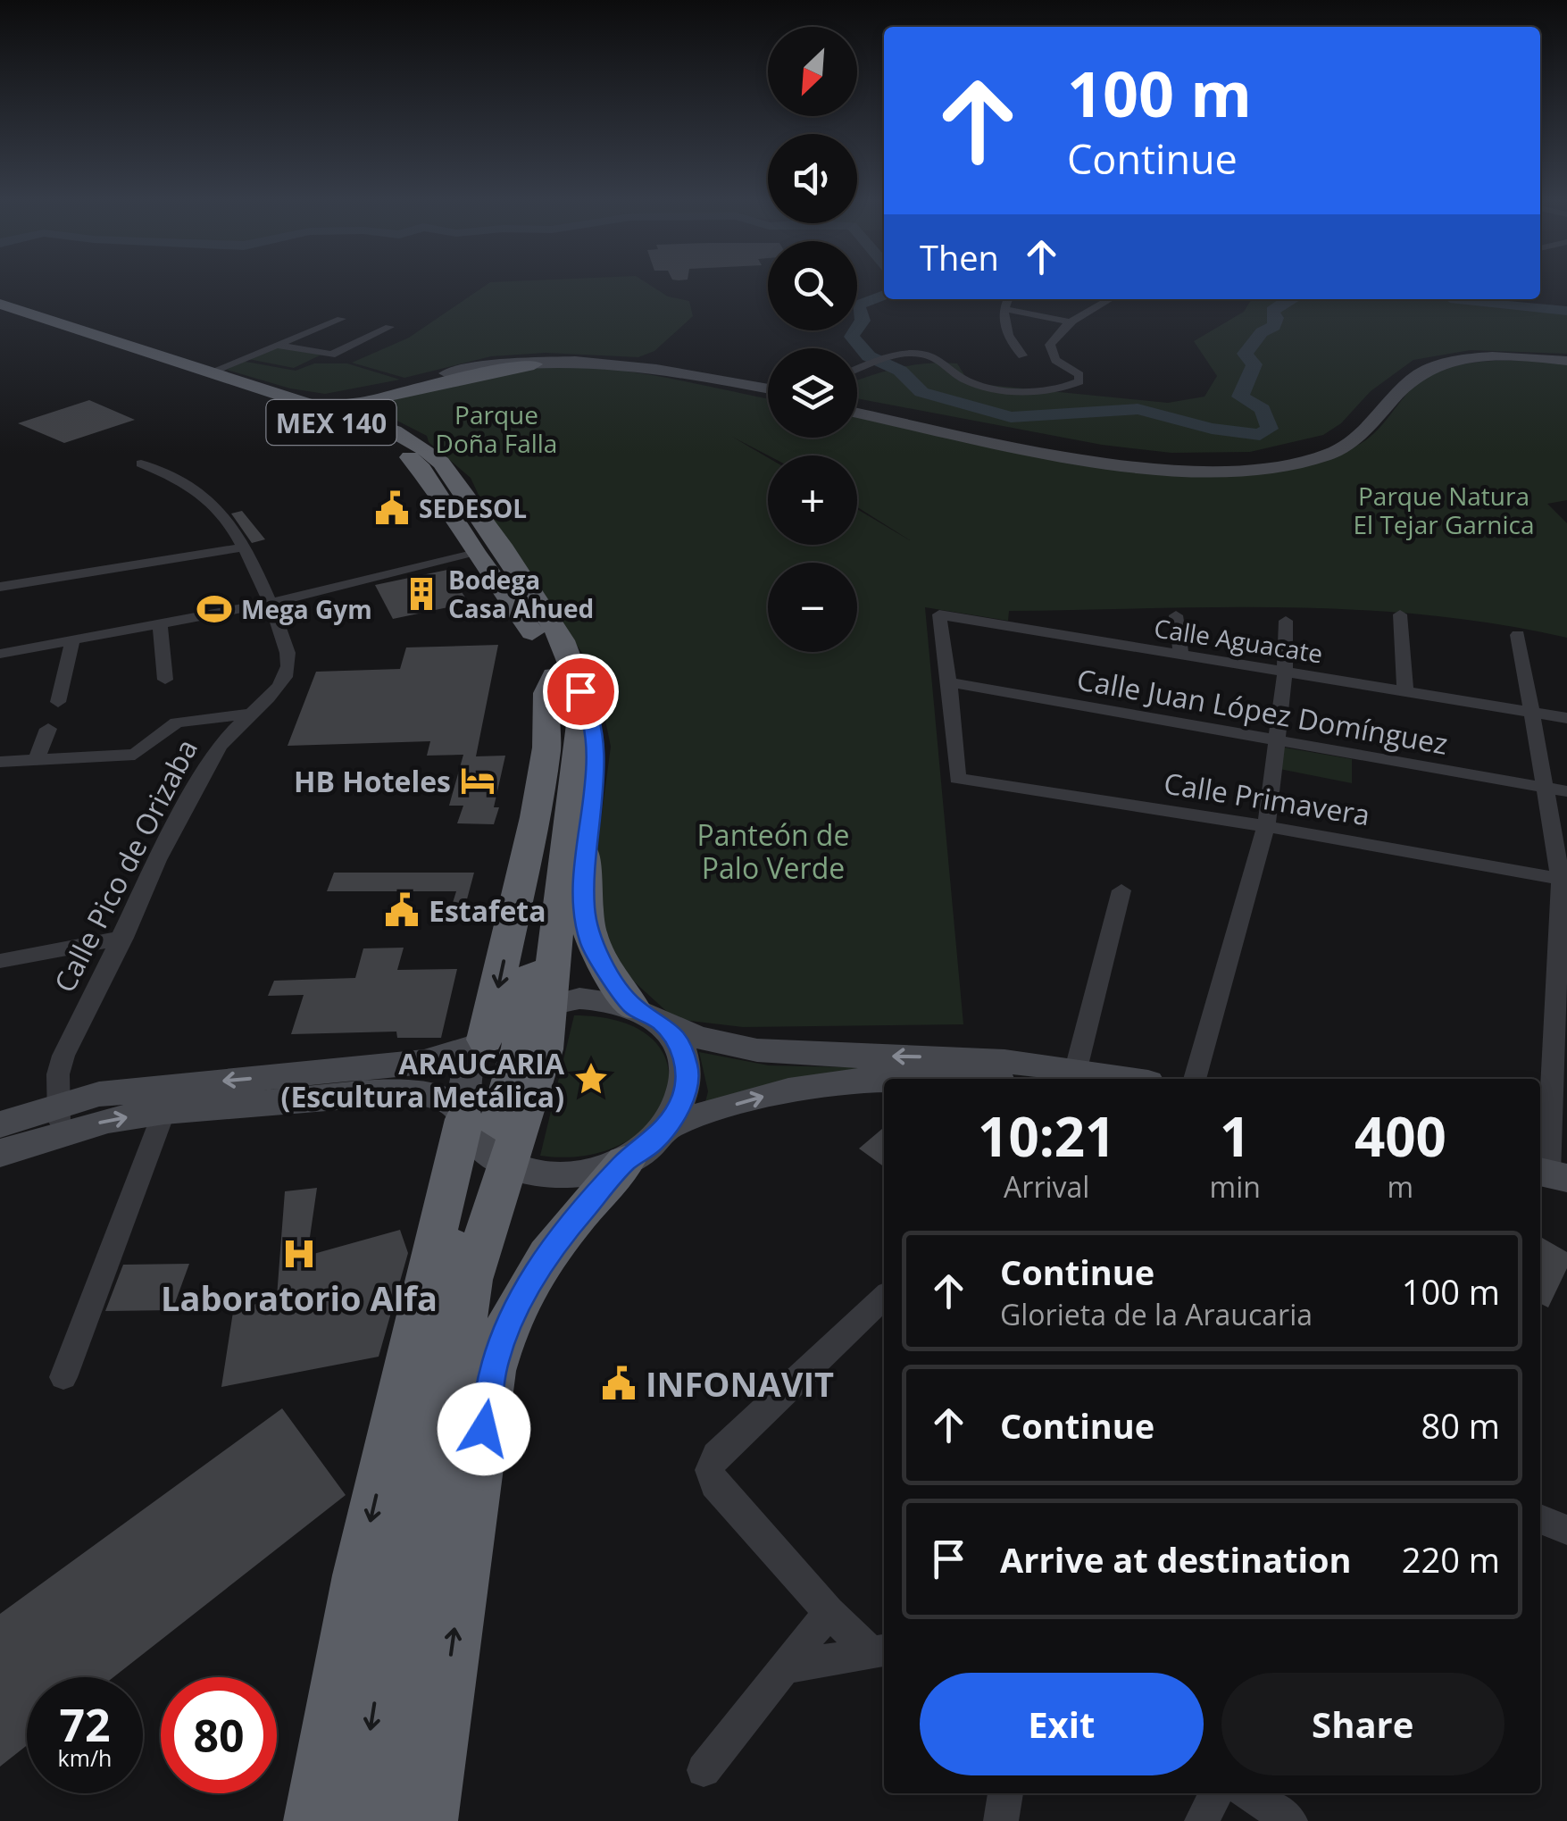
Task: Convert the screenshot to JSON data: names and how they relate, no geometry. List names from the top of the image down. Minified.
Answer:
{"streets":{"highway":["MEX 140"],"street":["Calle Aguacate","Calle Juan López Domínguez","Calle Primavera","Calle Pico de Orizaba"]},"crossings":[["Calle Aguacate","Calle Juan López Domínguez"],["Calle Aguacate","Calle Primavera"],["Calle Juan López Domínguez","Calle Primavera"]],"parks":["Parque Doña Falla","Parque Natura El Tejar Garnica","Panteón de Palo Verde"],"places":{"public building":["SEDESOL","Estafeta","INFONAVIT"],"building":["Bodega Casa Ahued"],"sports":["Mega Gym"],"hotel":["HB Hoteles"],"place":["ARAUCARIA (Escultura Metálica)"],"hospital":["Laboratorio Alfa"]},"north":"bottom left","page":{"map_buttons":["+","−"],"turn":["100 m","Continue"],"then":"Then","eta":["10:21","Arrival","1","min","400","m"],"list":[{"name":"Continue","note":"Glorieta de la Araucaria","value":"100 m"},{"name":"Continue","value":"80 m"},{"name":"Arrive at destination","value":"220 m"}],"buttons":["Exit","Share"],"speed":"72 km/h","limit":"80"}}
